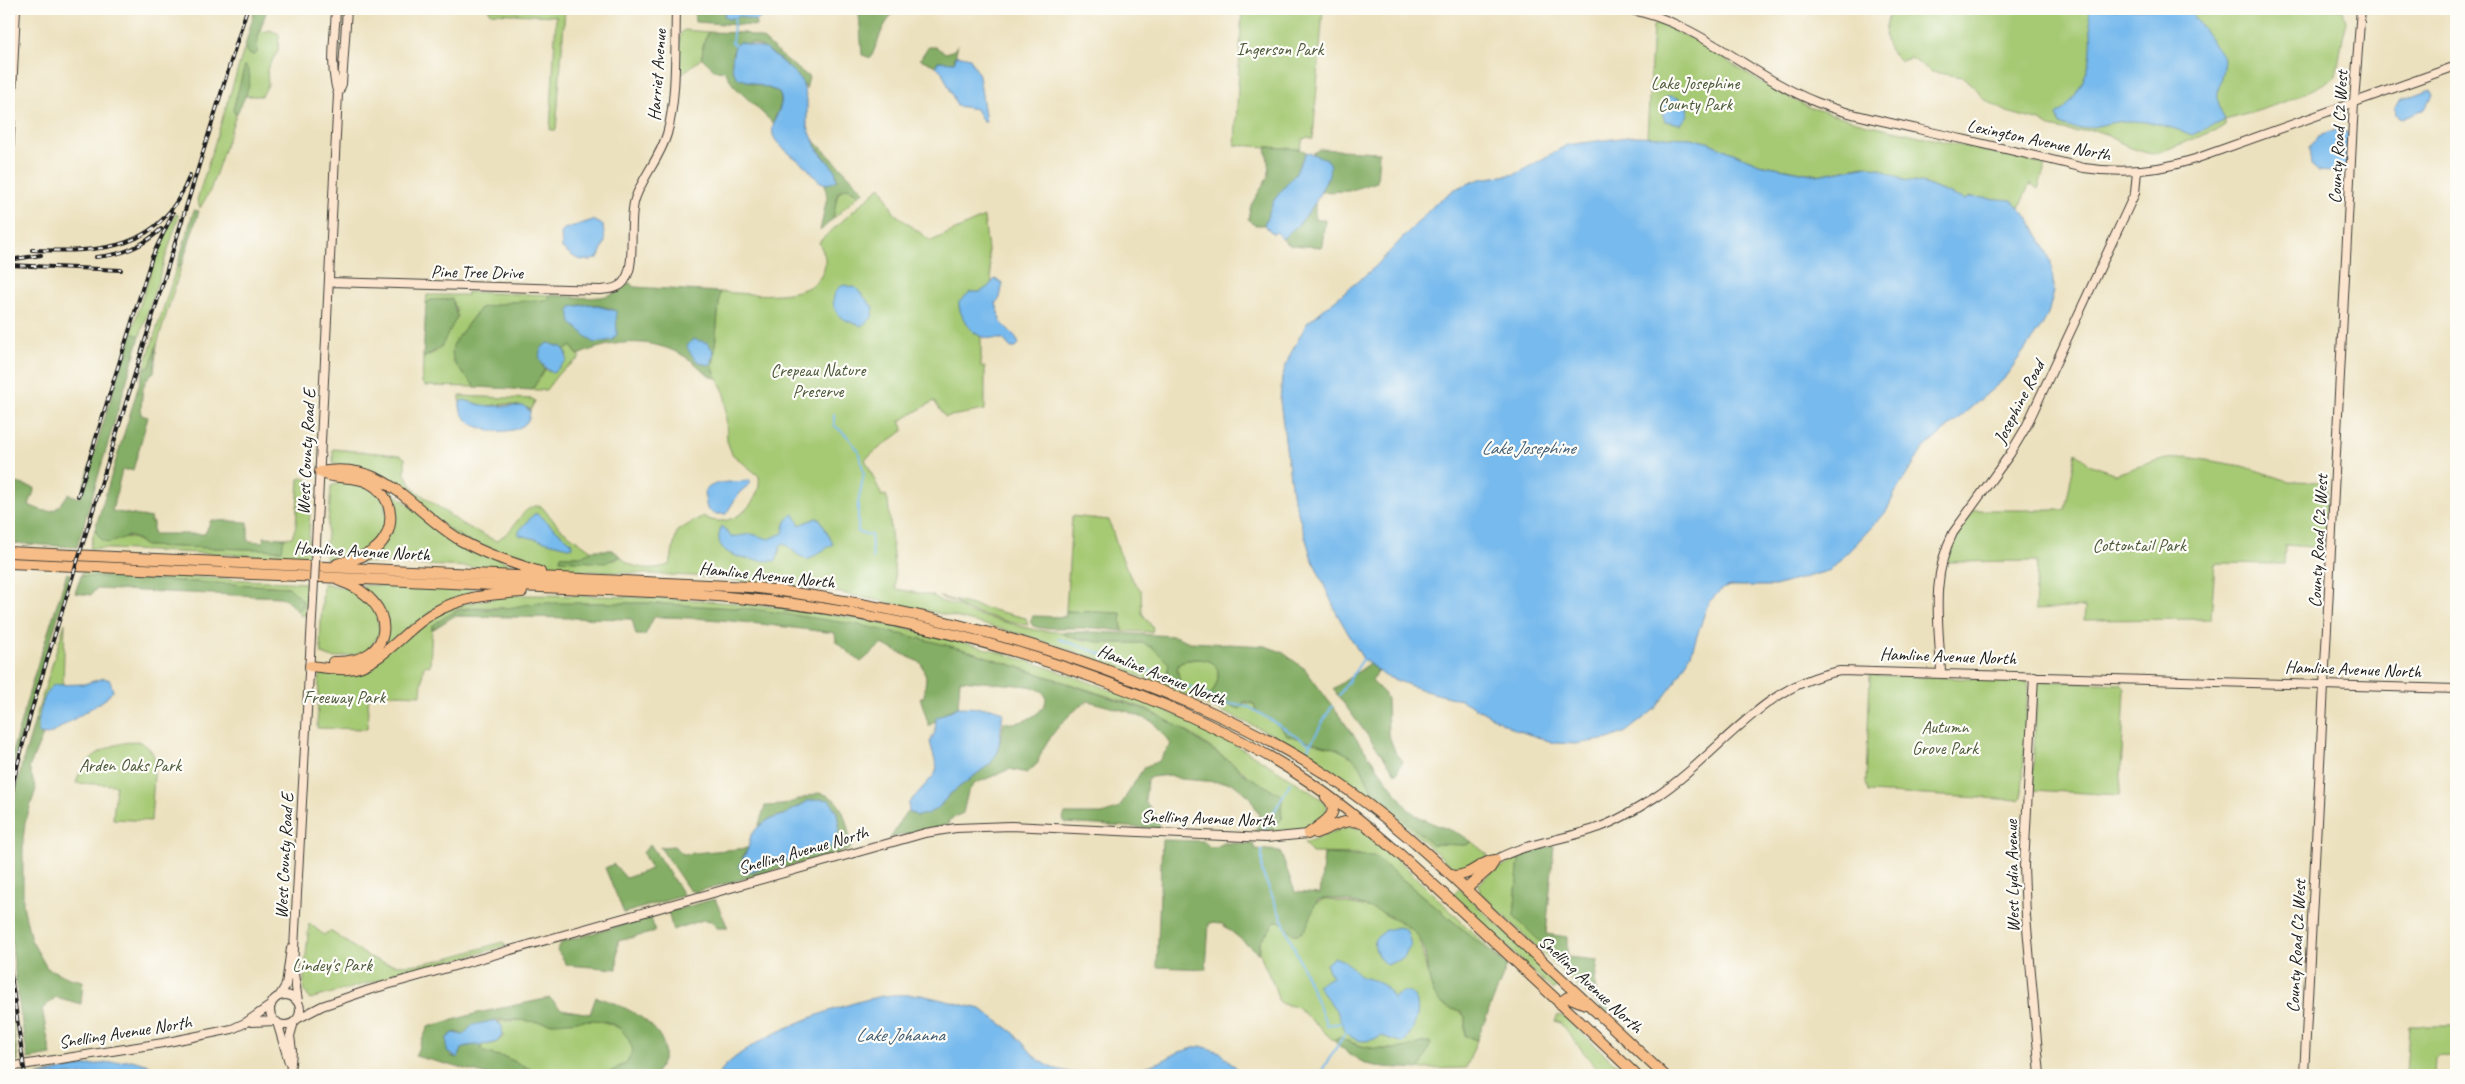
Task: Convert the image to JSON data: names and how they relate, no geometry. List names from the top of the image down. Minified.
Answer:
{"streets":{"highway":["Hamline Avenue North","Snelling Avenue North"],"street":["Harriet Avenue","County Road C2 West","Lexington Avenue North","Pine Tree Drive","Josephine Road","West County Road E","West Lydia Avenue"]},"crossings":[["Harriet Avenue","Pine Tree Drive"],["County Road C2 West","Lexington Avenue North"],["County Road C2 West","Hamline Avenue North"],["Lexington Avenue North","Josephine Road"],["Pine Tree Drive","West County Road E"],["Josephine Road","Hamline Avenue North"],["West County Road E","Snelling Avenue North"],["Hamline Avenue North","Snelling Avenue North"],["Hamline Avenue North","West Lydia Avenue"]],"water":["Lake Josephine","Lake Johanna"],"parks":["Ingerson Park","Lake Josephine County Park","Crepeau Nature Preserve","Cottontail Park","Freeway Park","Autumn Grove Park","Arden Oaks Park","Lindey's Park"]}
